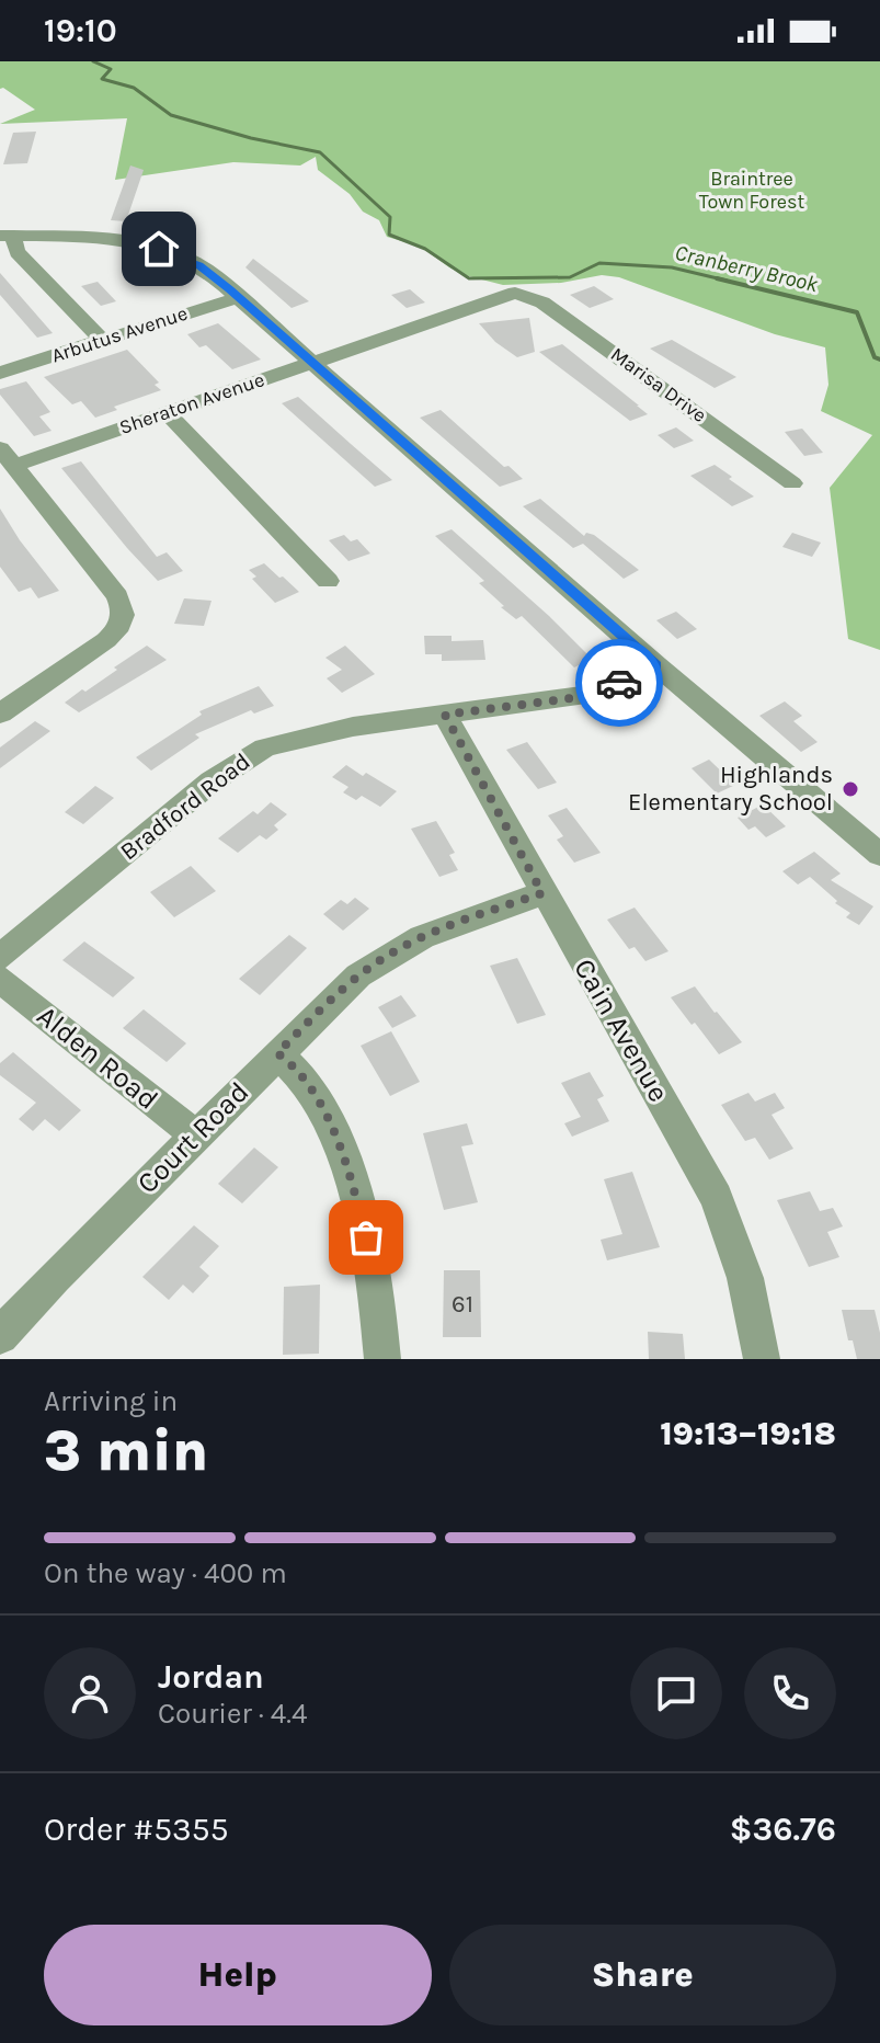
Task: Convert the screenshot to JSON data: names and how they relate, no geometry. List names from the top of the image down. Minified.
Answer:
{"streets":{"street":["Arbutus Avenue","Marisa Drive","Sheraton Avenue","Bradford Road","Cain Avenue","Alden Road","Court Road"]},"crossings":[["Marisa Drive","Sheraton Avenue"],["Bradford Road","Cain Avenue"],["Cain Avenue","Court Road"],["Alden Road","Court Road"]],"water":["Cranberry Brook"],"parks":["Braintree Town Forest"],"places":["Highlands Elementary School"],"house_numbers":["61"],"page":{"status":"19:10","heading":["3 min","Arriving in","19:13–19:18"],"panel":["Jordan","Courier · 4.4","Order #5355","$36.76"],"bar":"On the way · 400 m","buttons":["Help","Share"]}}
